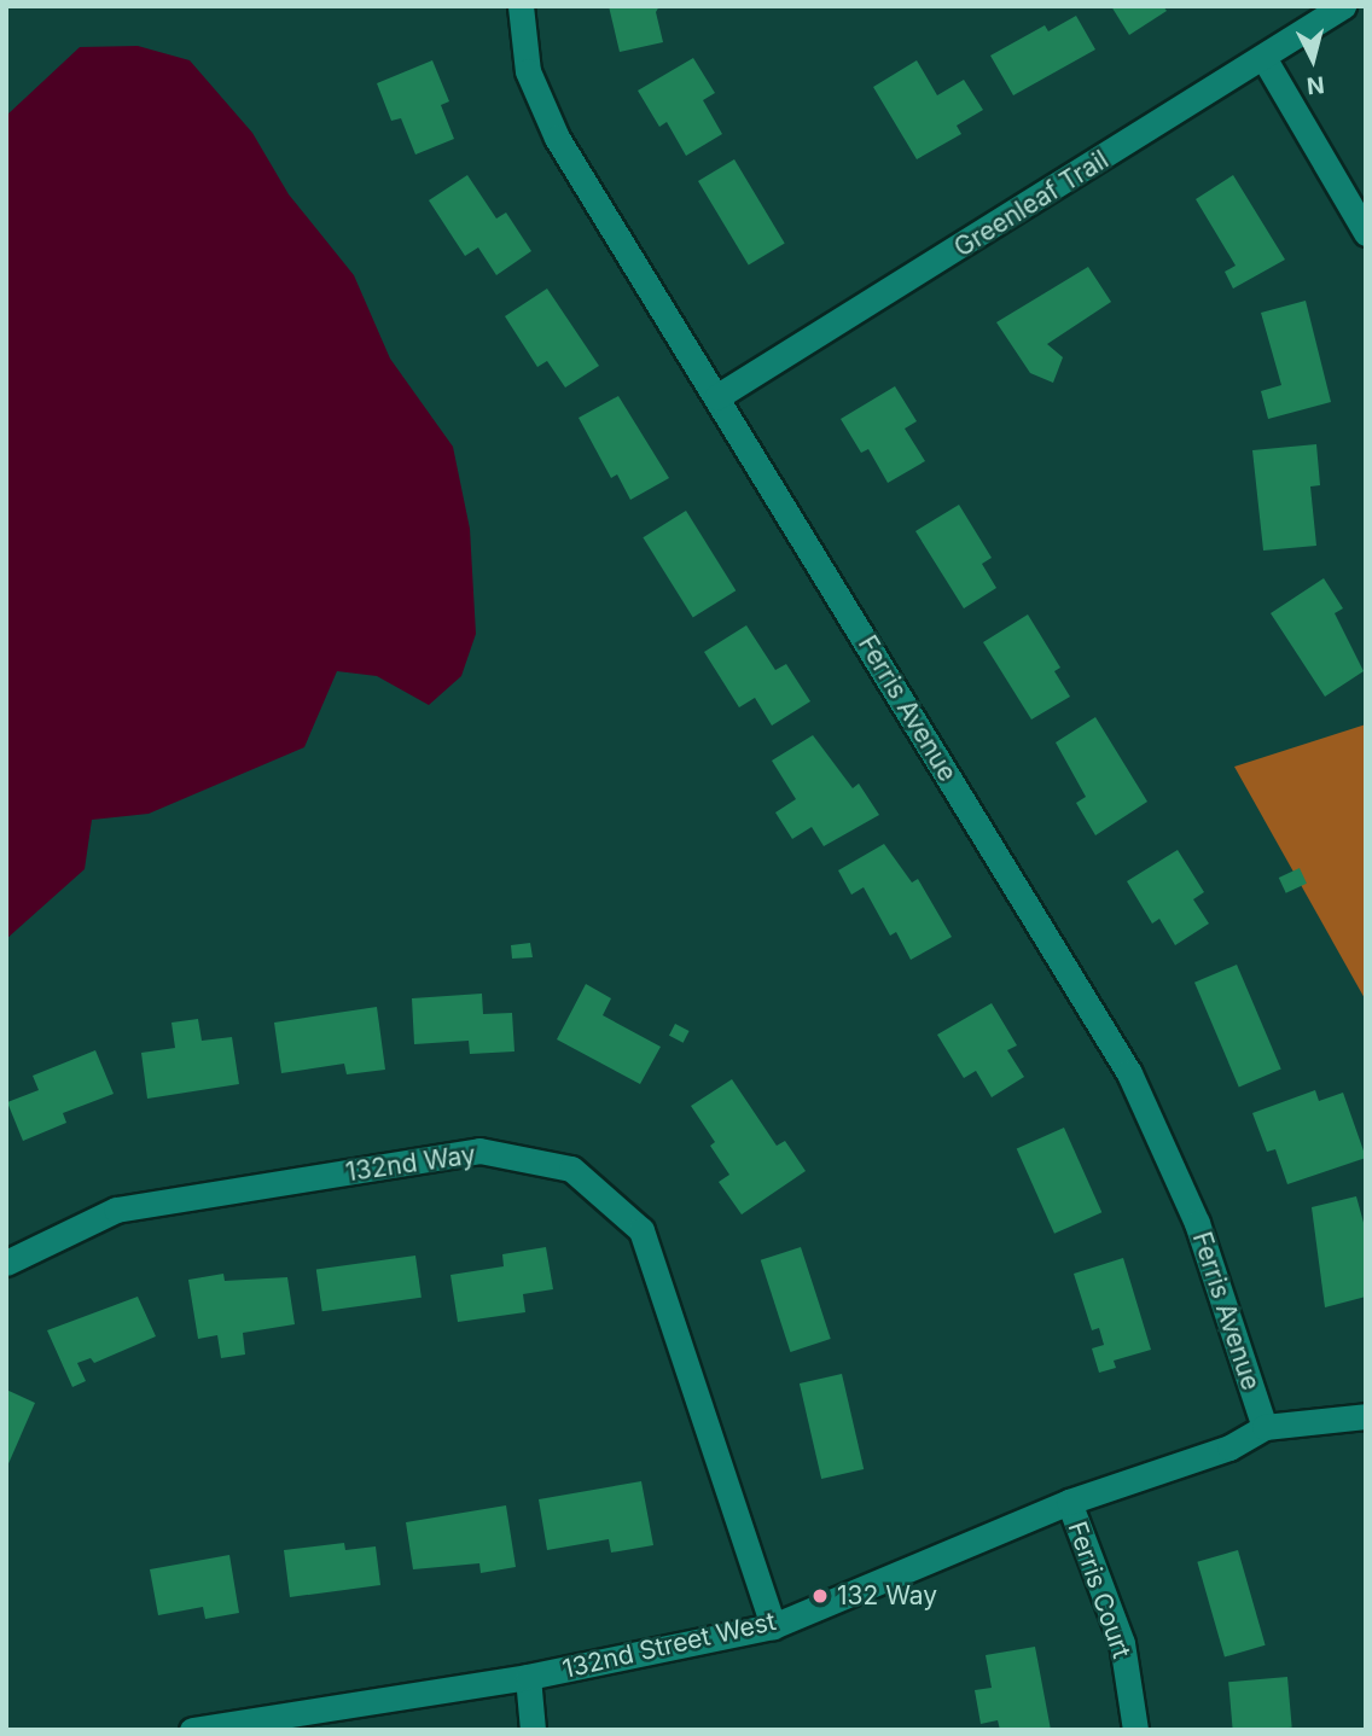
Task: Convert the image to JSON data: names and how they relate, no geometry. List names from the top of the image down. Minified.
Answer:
{"streets":{"street":["Greenleaf Trail","Ferris Avenue","132nd Way","Ferris Court","132nd Street West"]},"crossings":[["Greenleaf Trail","Ferris Avenue"],["Ferris Avenue","132nd Street West"],["132nd Way","132nd Street West"],["Ferris Court","132nd Street West"]],"places":["132 Way"],"north":"bottom"}
